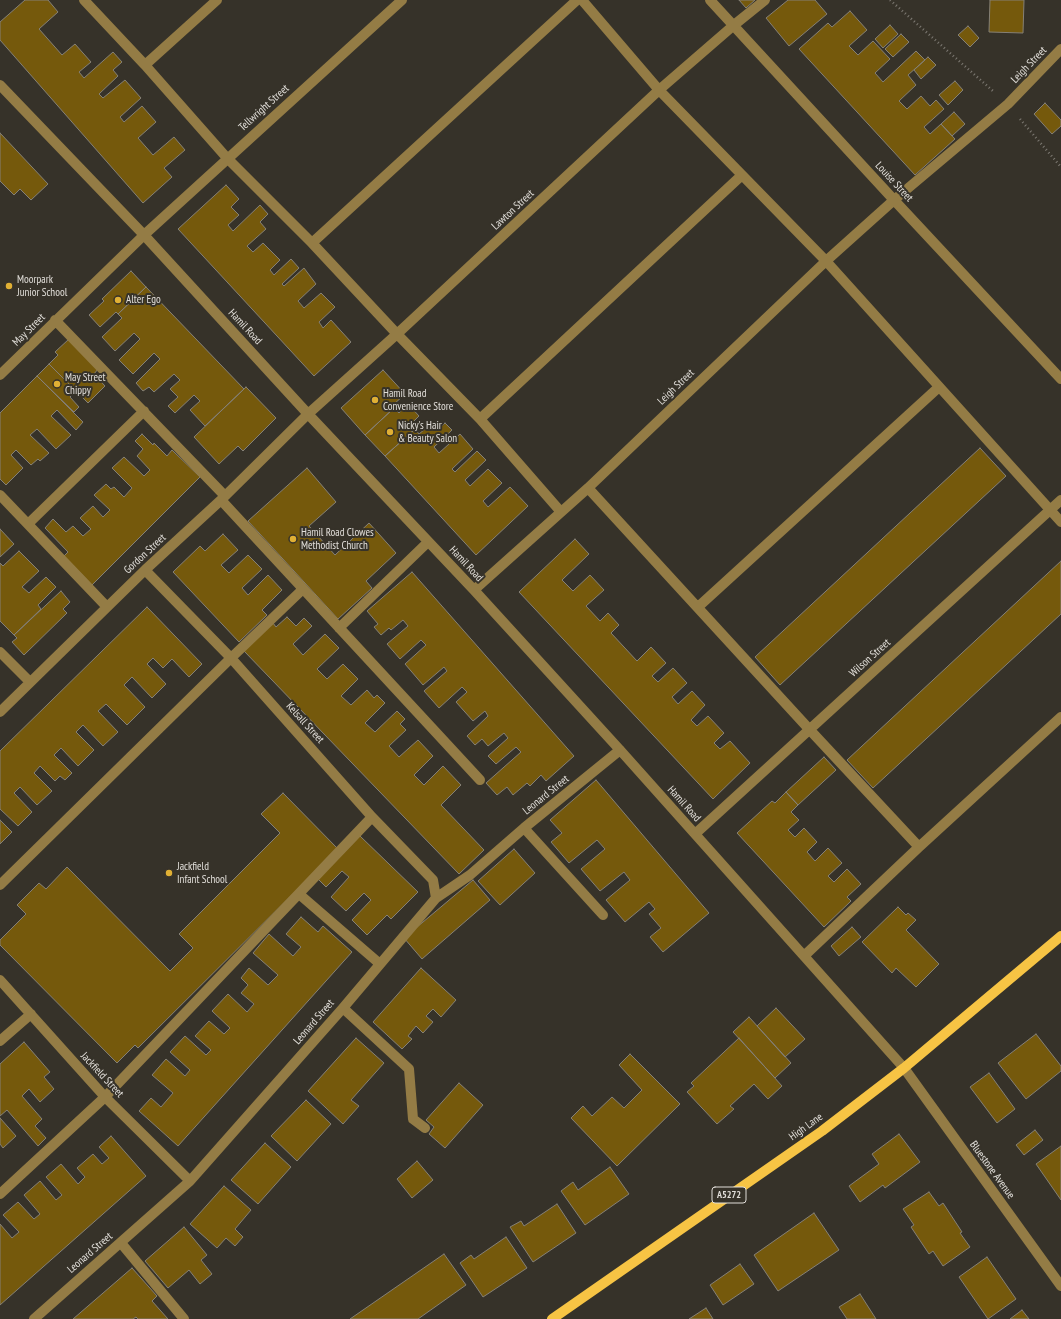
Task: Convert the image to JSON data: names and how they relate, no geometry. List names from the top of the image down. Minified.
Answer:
{"streets":{"main road":["High Lane","A5272"],"street":["Leigh Street","Tellwright Street","Louise Street","Lawton Street","Hamil Road","May Street","Gordon Street","Wilson Street","Kelsall Street","Leonard Street","Jackfield Street","Bluestone Avenue"]},"crossings":[["Leigh Street","Louise Street"],["Leigh Street","Hamil Road"],["Tellwright Street","Hamil Road"],["Tellwright Street","May Street"],["Louise Street","Lawton Street"],["Lawton Street","Hamil Road"],["Lawton Street","Gordon Street"],["Hamil Road","May Street"],["Hamil Road","Gordon Street"],["Hamil Road","Wilson Street"],["Hamil Road","Leonard Street"],["Hamil Road","High Lane"],["Hamil Road","Bluestone Avenue"],["Gordon Street","Kelsall Street"],["Kelsall Street","Leonard Street"],["Leonard Street","Jackfield Street"],["High Lane","Bluestone Avenue"]],"places":["Moorpark Junior School","Alter Ego","May Street Chippy","Hamil Road Convenience Store","Nicky's Hair & Beauty Salon","Hamil Road Clowes Methodist Church","Jackfield Infant School"]}
